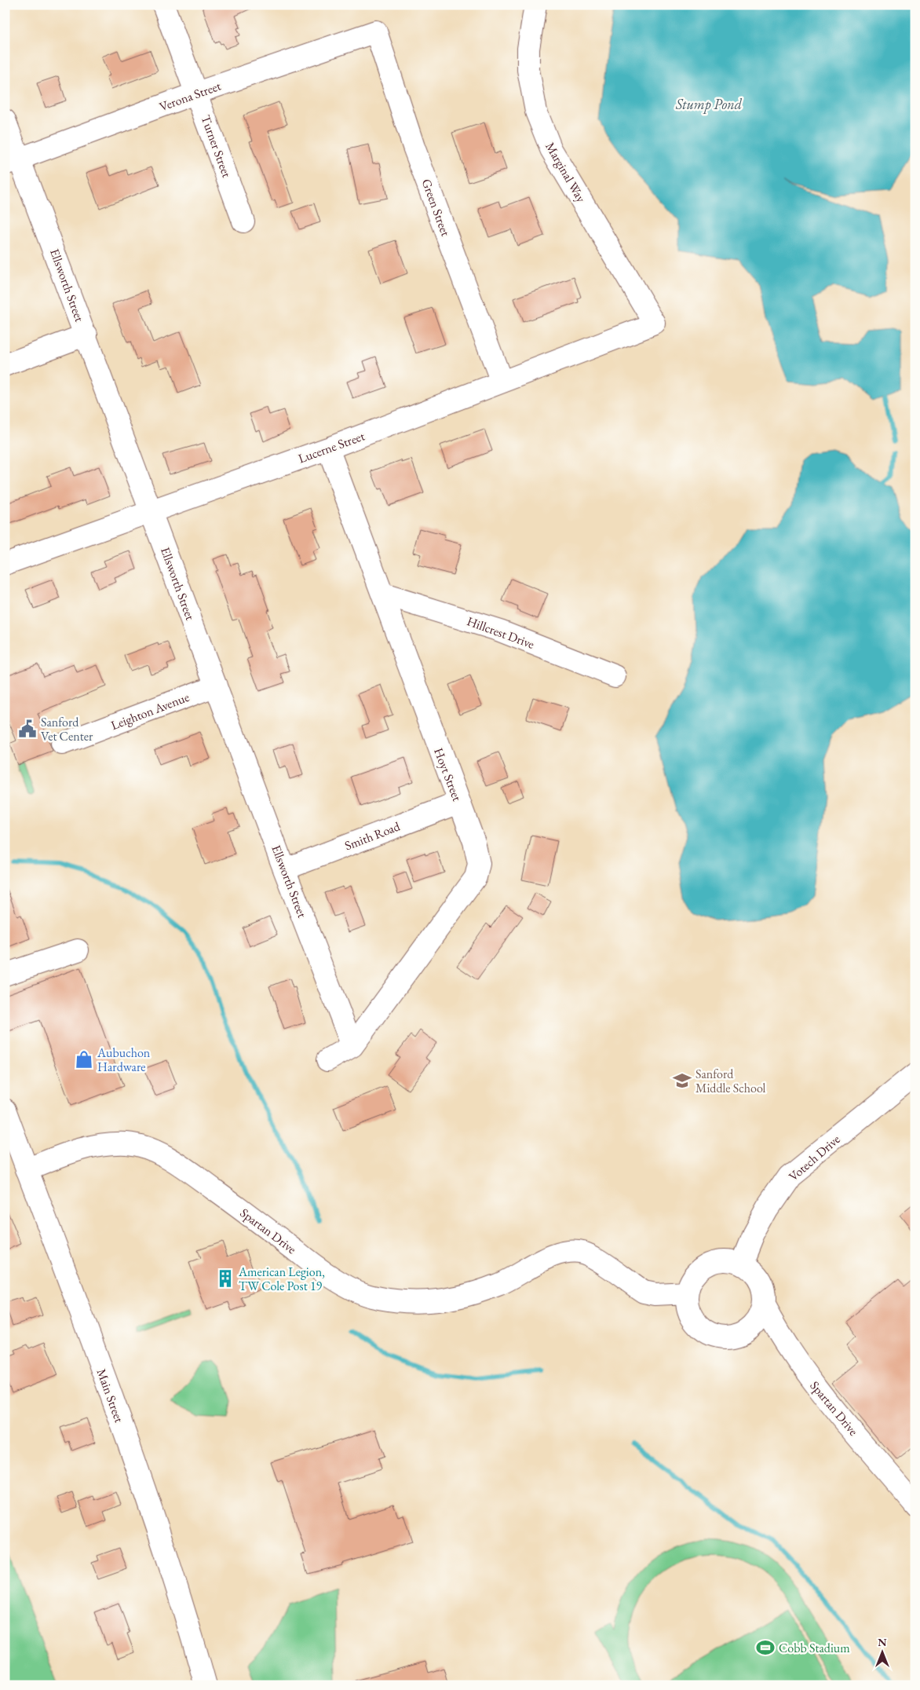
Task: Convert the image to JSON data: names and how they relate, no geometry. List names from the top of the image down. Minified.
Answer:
{"streets":{"street":["Verona Street","Turner Street","Marginal Way","Green Street","Ellsworth Street","Lucerne Street","Hillcrest Drive","Leighton Avenue","Hoyt Street","Smith Road","Votech Drive","Spartan Drive","Main Street"]},"crossings":[["Verona Street","Turner Street"],["Verona Street","Green Street"],["Verona Street","Ellsworth Street"],["Marginal Way","Lucerne Street"],["Green Street","Lucerne Street"],["Ellsworth Street","Lucerne Street"],["Ellsworth Street","Leighton Avenue"],["Ellsworth Street","Hoyt Street"],["Ellsworth Street","Smith Road"],["Lucerne Street","Hoyt Street"],["Hillcrest Drive","Hoyt Street"],["Hoyt Street","Smith Road"],["Votech Drive","Spartan Drive"],["Spartan Drive","Main Street"]],"water":["Stump Pond"],"places":{"public building":["Sanford Vet Center"],"shop":["Aubuchon Hardware"],"school or university":["Sanford Middle School"],"building":["American Legion, TW Cole Post 19"],"sports":["Cobb Stadium"]},"north":"top"}
